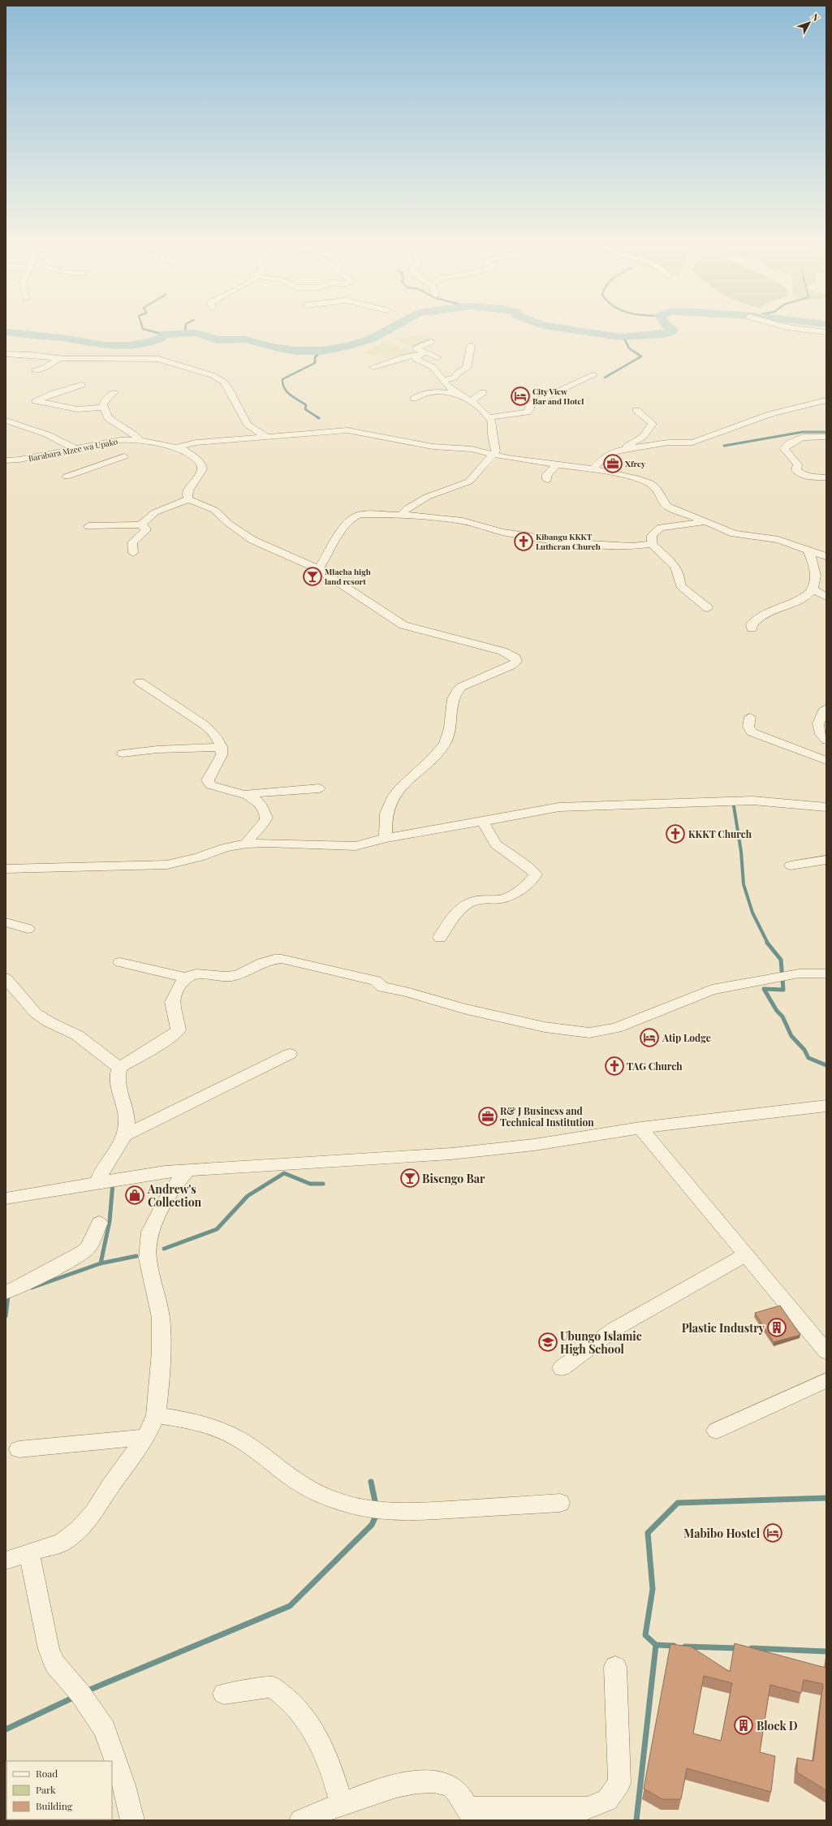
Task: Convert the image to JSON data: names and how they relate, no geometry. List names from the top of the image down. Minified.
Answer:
{"streets":{"street":["Barabara Mzee wa Upako"]},"places":{"hotel":["City View Bar and Hotel","Atip Lodge","Mabibo Hostel"],"office":["Xfrey","R& J Business and Technical Institution"],"church":["Kibangu KKKT Lutheran Church","KKKT Church","TAG Church"],"bar":["Mlacha high land resort","Bisengo Bar"],"shop":["Andrew's Collection"],"building":["Plastic Industry","Block D"],"school or university":["Ubungo Islamic High School"]},"legend":["Road","Park","Building"],"north":"top right"}
